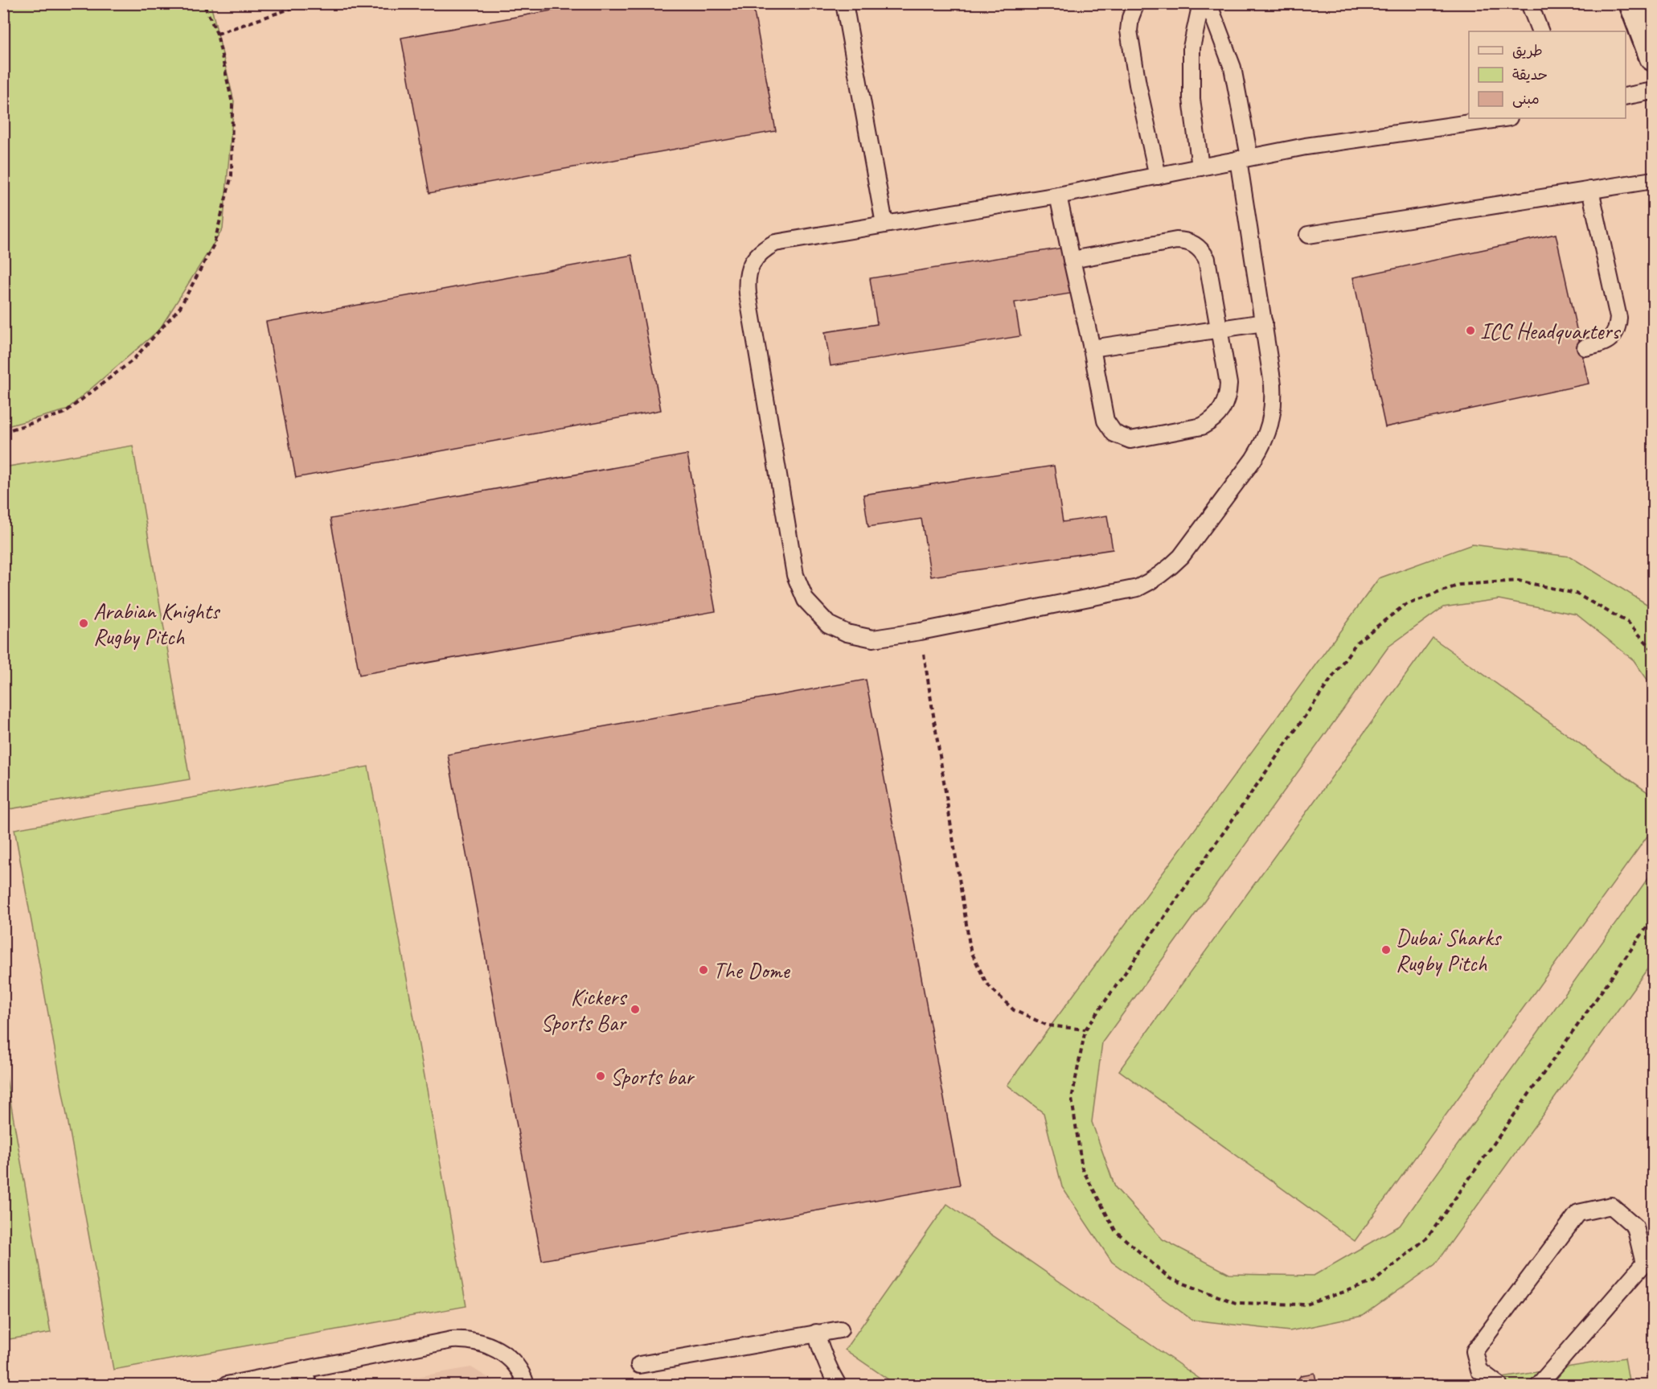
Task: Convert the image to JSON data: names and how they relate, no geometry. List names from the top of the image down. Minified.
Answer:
{"places":["ICC Headquarters","Arabian Knights Rugby Pitch","Dubai Sharks Rugby Pitch","The Dome","Kickers Sports Bar","Sports bar"],"legend":["طريق","حديقة","مبنى"]}
